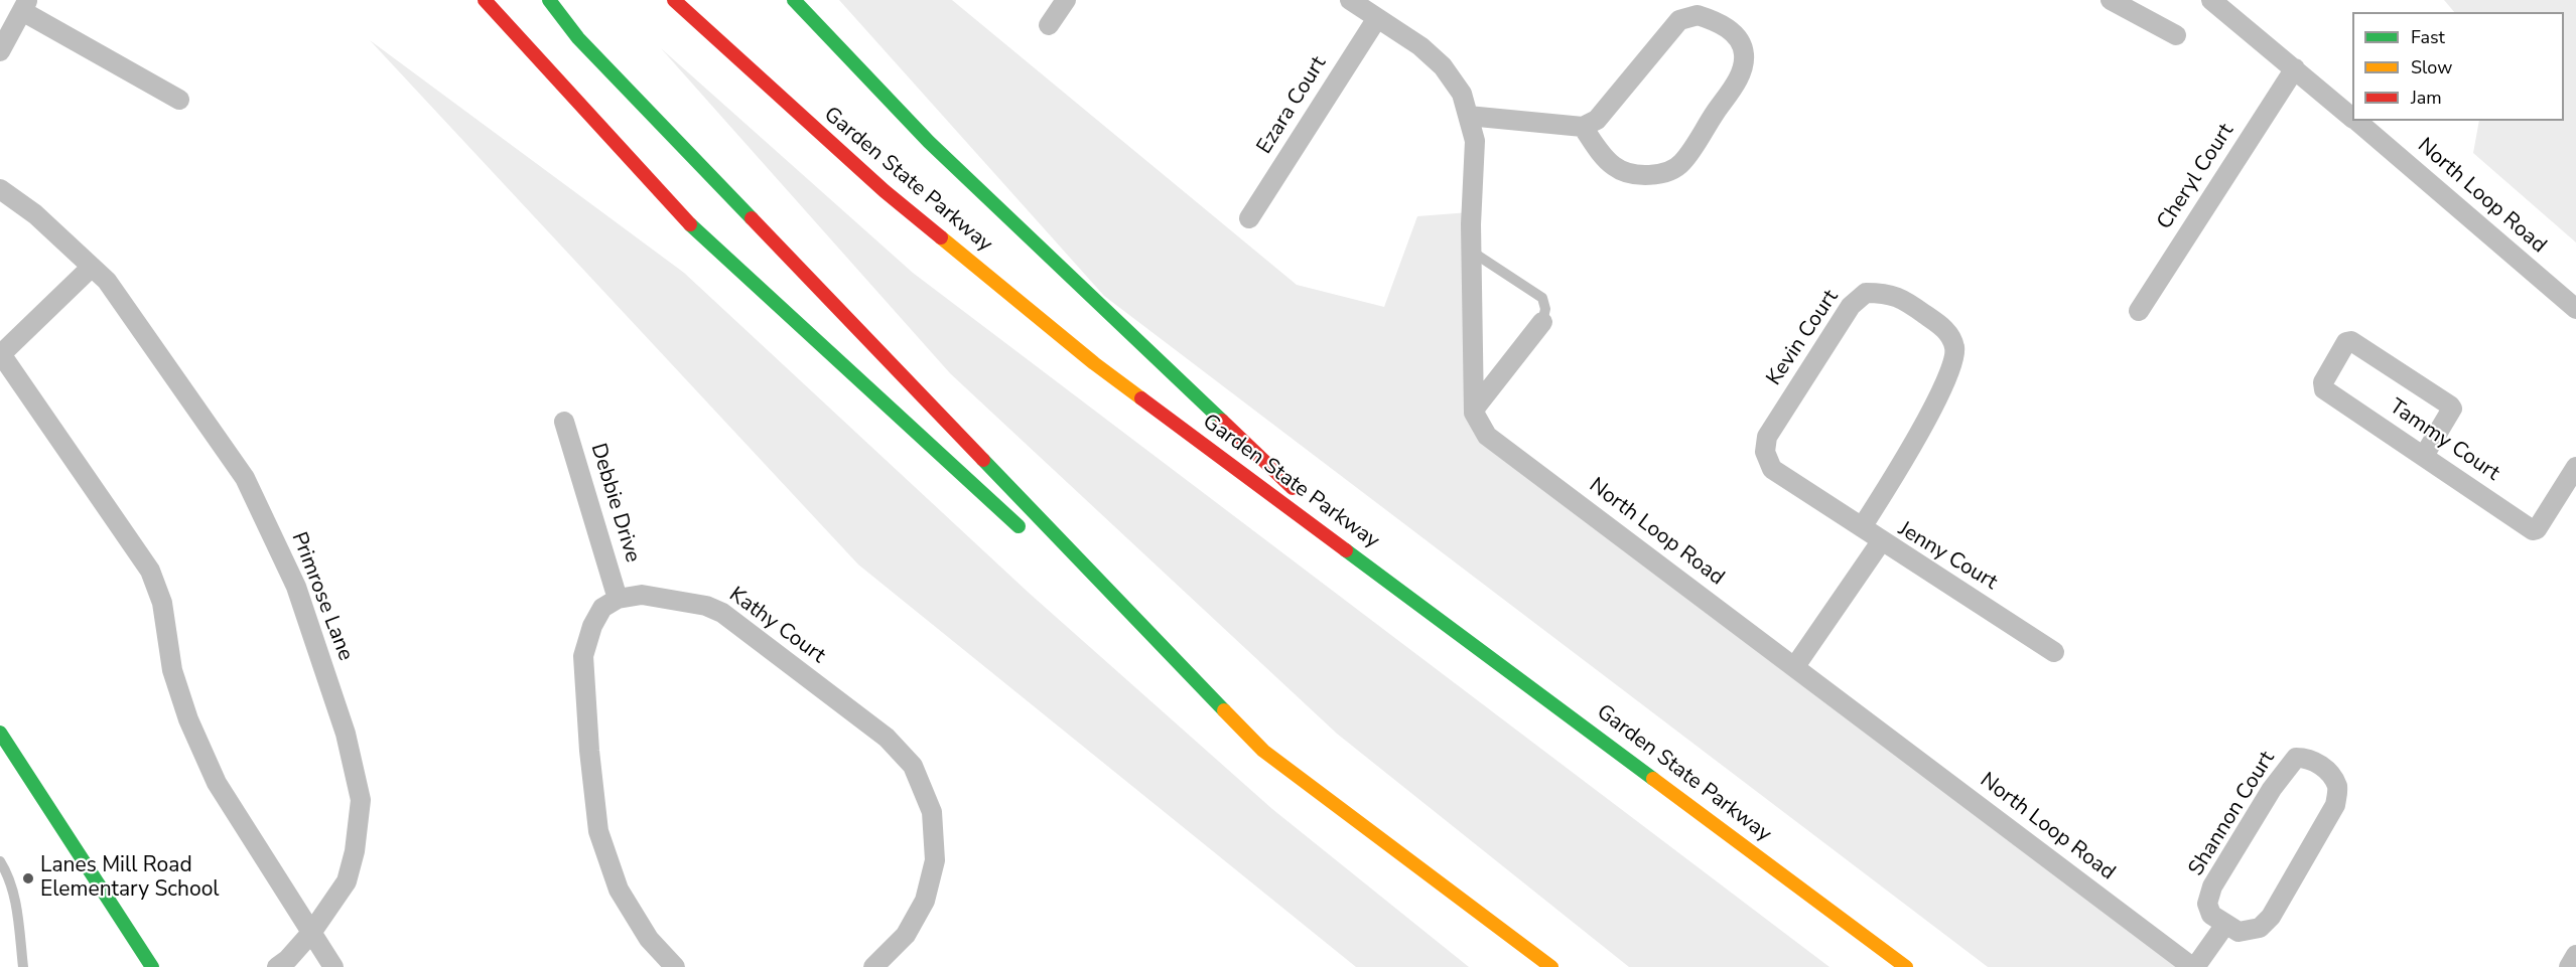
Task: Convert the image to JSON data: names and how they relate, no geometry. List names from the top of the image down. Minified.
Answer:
{"streets":{"main road":["Garden State Parkway"],"street":["Ezara Court","Cheryl Court","North Loop Road","Kevin Court","Tammy Court","Debbie Drive","Jenny Court","Primrose Lane","Kathy Court","Shannon Court"]},"crossings":[["Cheryl Court","North Loop Road"],["North Loop Road","Jenny Court"],["Kevin Court","Jenny Court"],["Debbie Drive","Kathy Court"]],"places":["Lanes Mill Road Elementary School"],"legend":["Fast","Slow","Jam"]}
